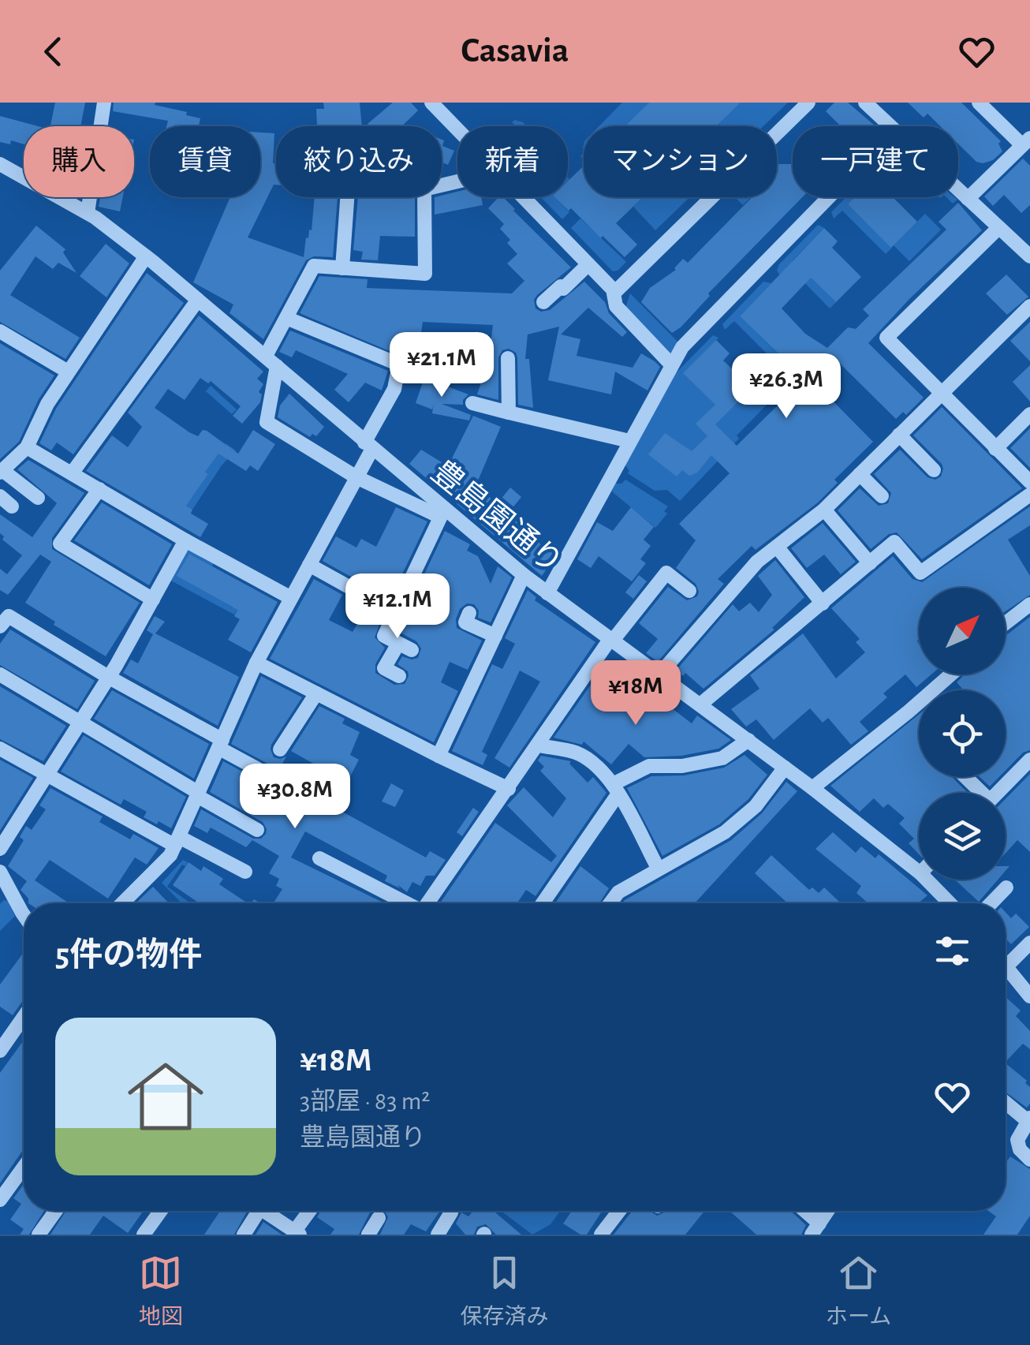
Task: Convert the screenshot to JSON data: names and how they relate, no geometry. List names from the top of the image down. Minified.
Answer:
{"streets":{"street":["豊島園通り"]},"north":"top right","page":{"header":"Casavia","chip":["購入","賃貸","絞り込み","新着","マンション","一戸建て"],"price":["¥21.1M","¥26.3M","¥12.1M","¥18M","¥30.8M"],"heading":"5件の物件","list":[{"name":"¥18M","note":"3部屋 · 83 m² · 豊島園通り"}],"tabs":["地図","保存済み","ホーム"]}}
